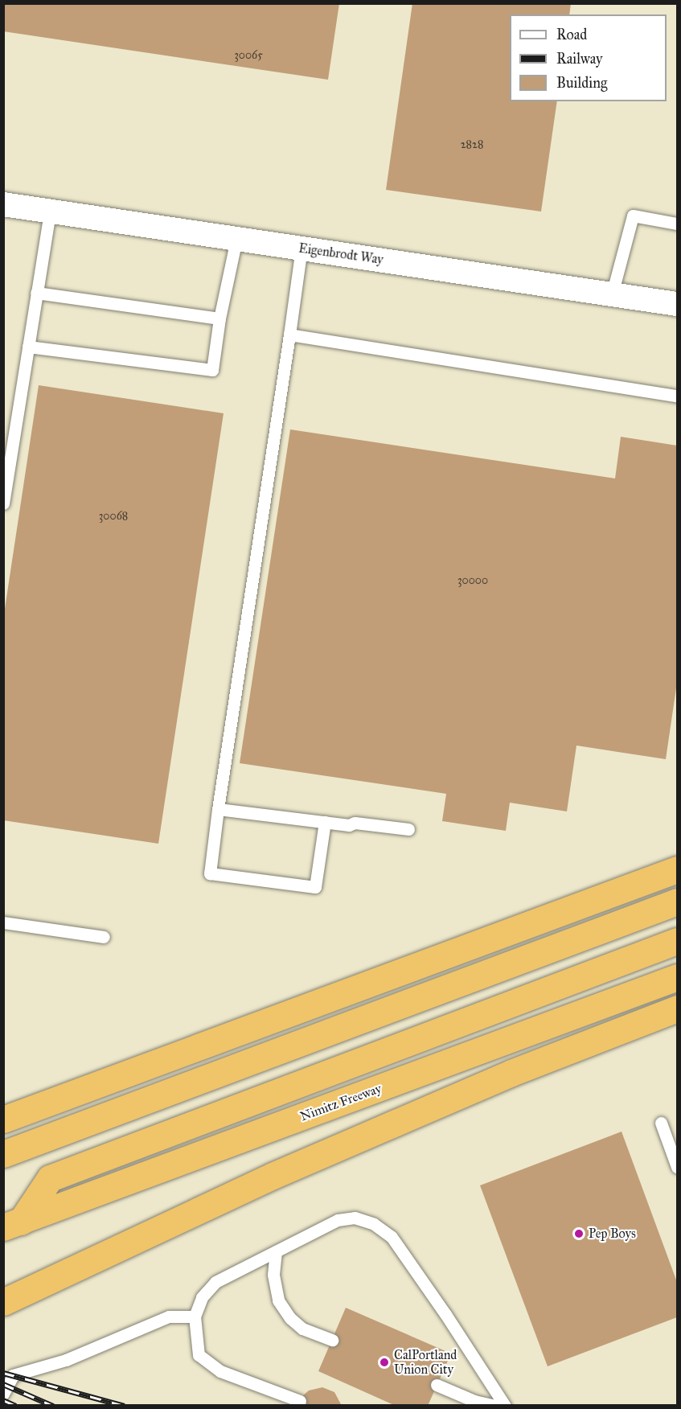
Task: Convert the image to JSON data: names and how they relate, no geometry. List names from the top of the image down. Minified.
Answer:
{"streets":{"highway":["Nimitz Freeway"],"street":["Eigenbrodt Way"]},"places":["Pep Boys","CalPortland Union City"],"house_numbers":["30065","2828","30068","30000"],"legend":["Road","Railway","Building"]}
